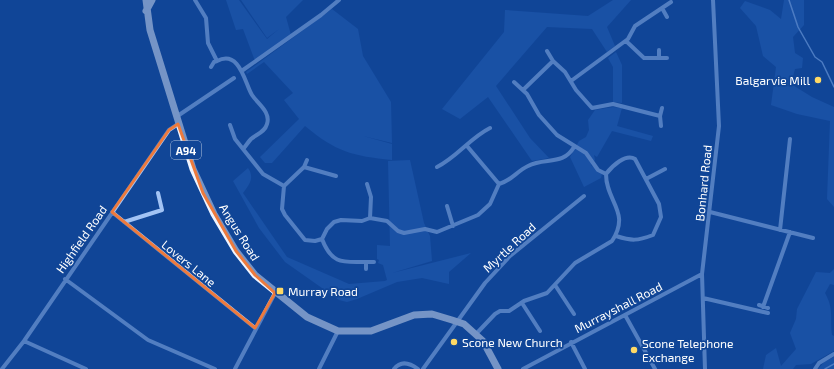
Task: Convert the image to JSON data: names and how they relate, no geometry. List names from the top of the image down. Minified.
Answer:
{"streets":{"main road":["A94","Angus Road"],"street":["Bonhard Road","Highfield Road","Myrtle Road","Lovers Lane","Murrayshall Road"]},"crossings":[["A94","Angus Road"],["A94","Myrtle Road"],["Bonhard Road","Murrayshall Road"],["Angus Road","Highfield Road"],["Angus Road","Myrtle Road"],["Highfield Road","Lovers Lane"]],"places":{"other":["Balgarvie Mill","Scone New Church","Scone Telephone Exchange"],"transit":["Murray Road"]}}
